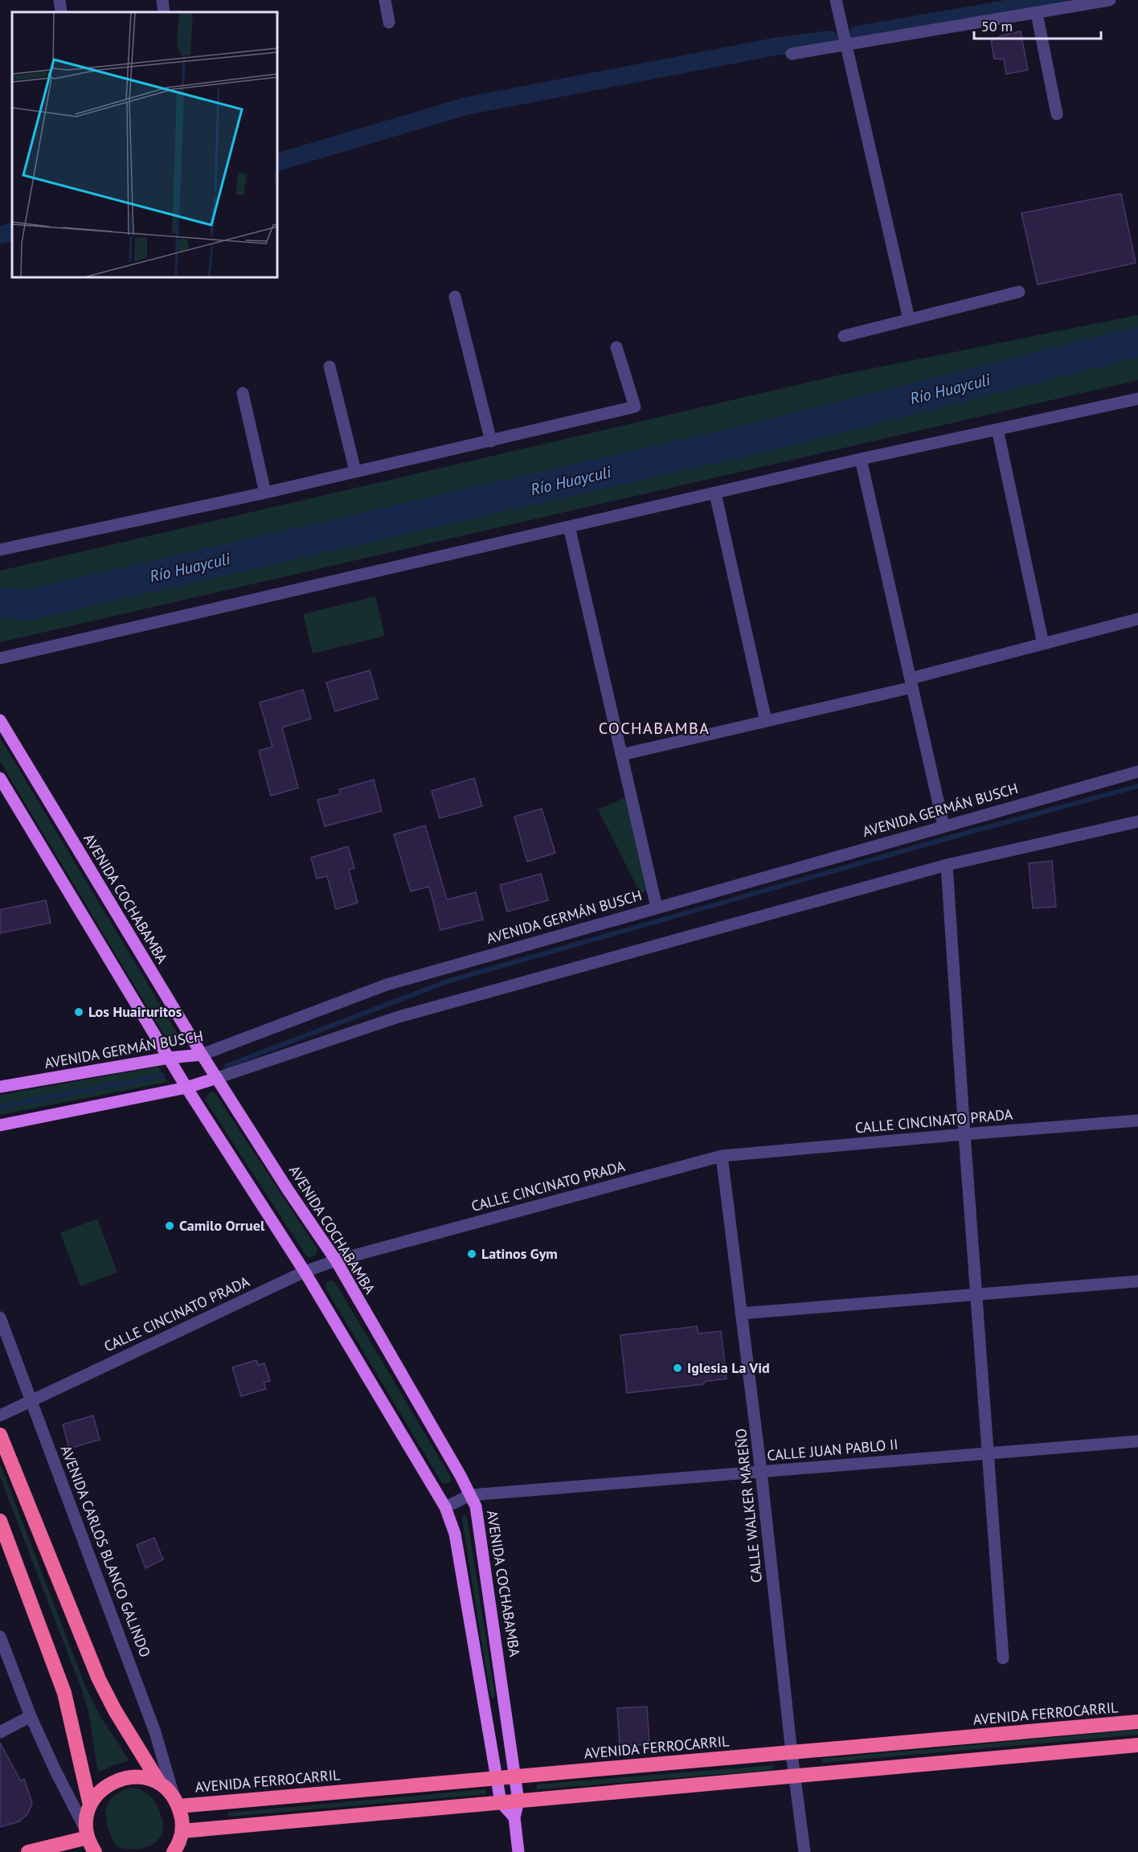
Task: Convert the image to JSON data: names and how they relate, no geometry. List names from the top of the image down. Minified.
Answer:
{"streets":{"highway":["AVENIDA FERROCARRIL"],"main road":["AVENIDA GERMÁN BUSCH","AVENIDA COCHABAMBA"],"street":["CALLE CINCINATO PRADA","CALLE JUAN PABLO II","CALLE WALKER MAREÑO","AVENIDA CARLOS BLANCO GALINDO"]},"crossings":[["AVENIDA GERMÁN BUSCH","AVENIDA COCHABAMBA"],["AVENIDA COCHABAMBA","CALLE CINCINATO PRADA"],["AVENIDA COCHABAMBA","CALLE JUAN PABLO II"],["AVENIDA COCHABAMBA","AVENIDA FERROCARRIL"],["CALLE CINCINATO PRADA","CALLE WALKER MAREÑO"],["CALLE CINCINATO PRADA","AVENIDA CARLOS BLANCO GALINDO"],["CALLE JUAN PABLO II","CALLE WALKER MAREÑO"],["CALLE WALKER MAREÑO","AVENIDA FERROCARRIL"],["AVENIDA CARLOS BLANCO GALINDO","AVENIDA FERROCARRIL"]],"districts":["COCHABAMBA"],"water":["Río Huayculi"],"places":["Los Huairuritos","Camilo Orruel","Latinos Gym","Iglesia La Vid"],"scale_bar":"50 m"}
